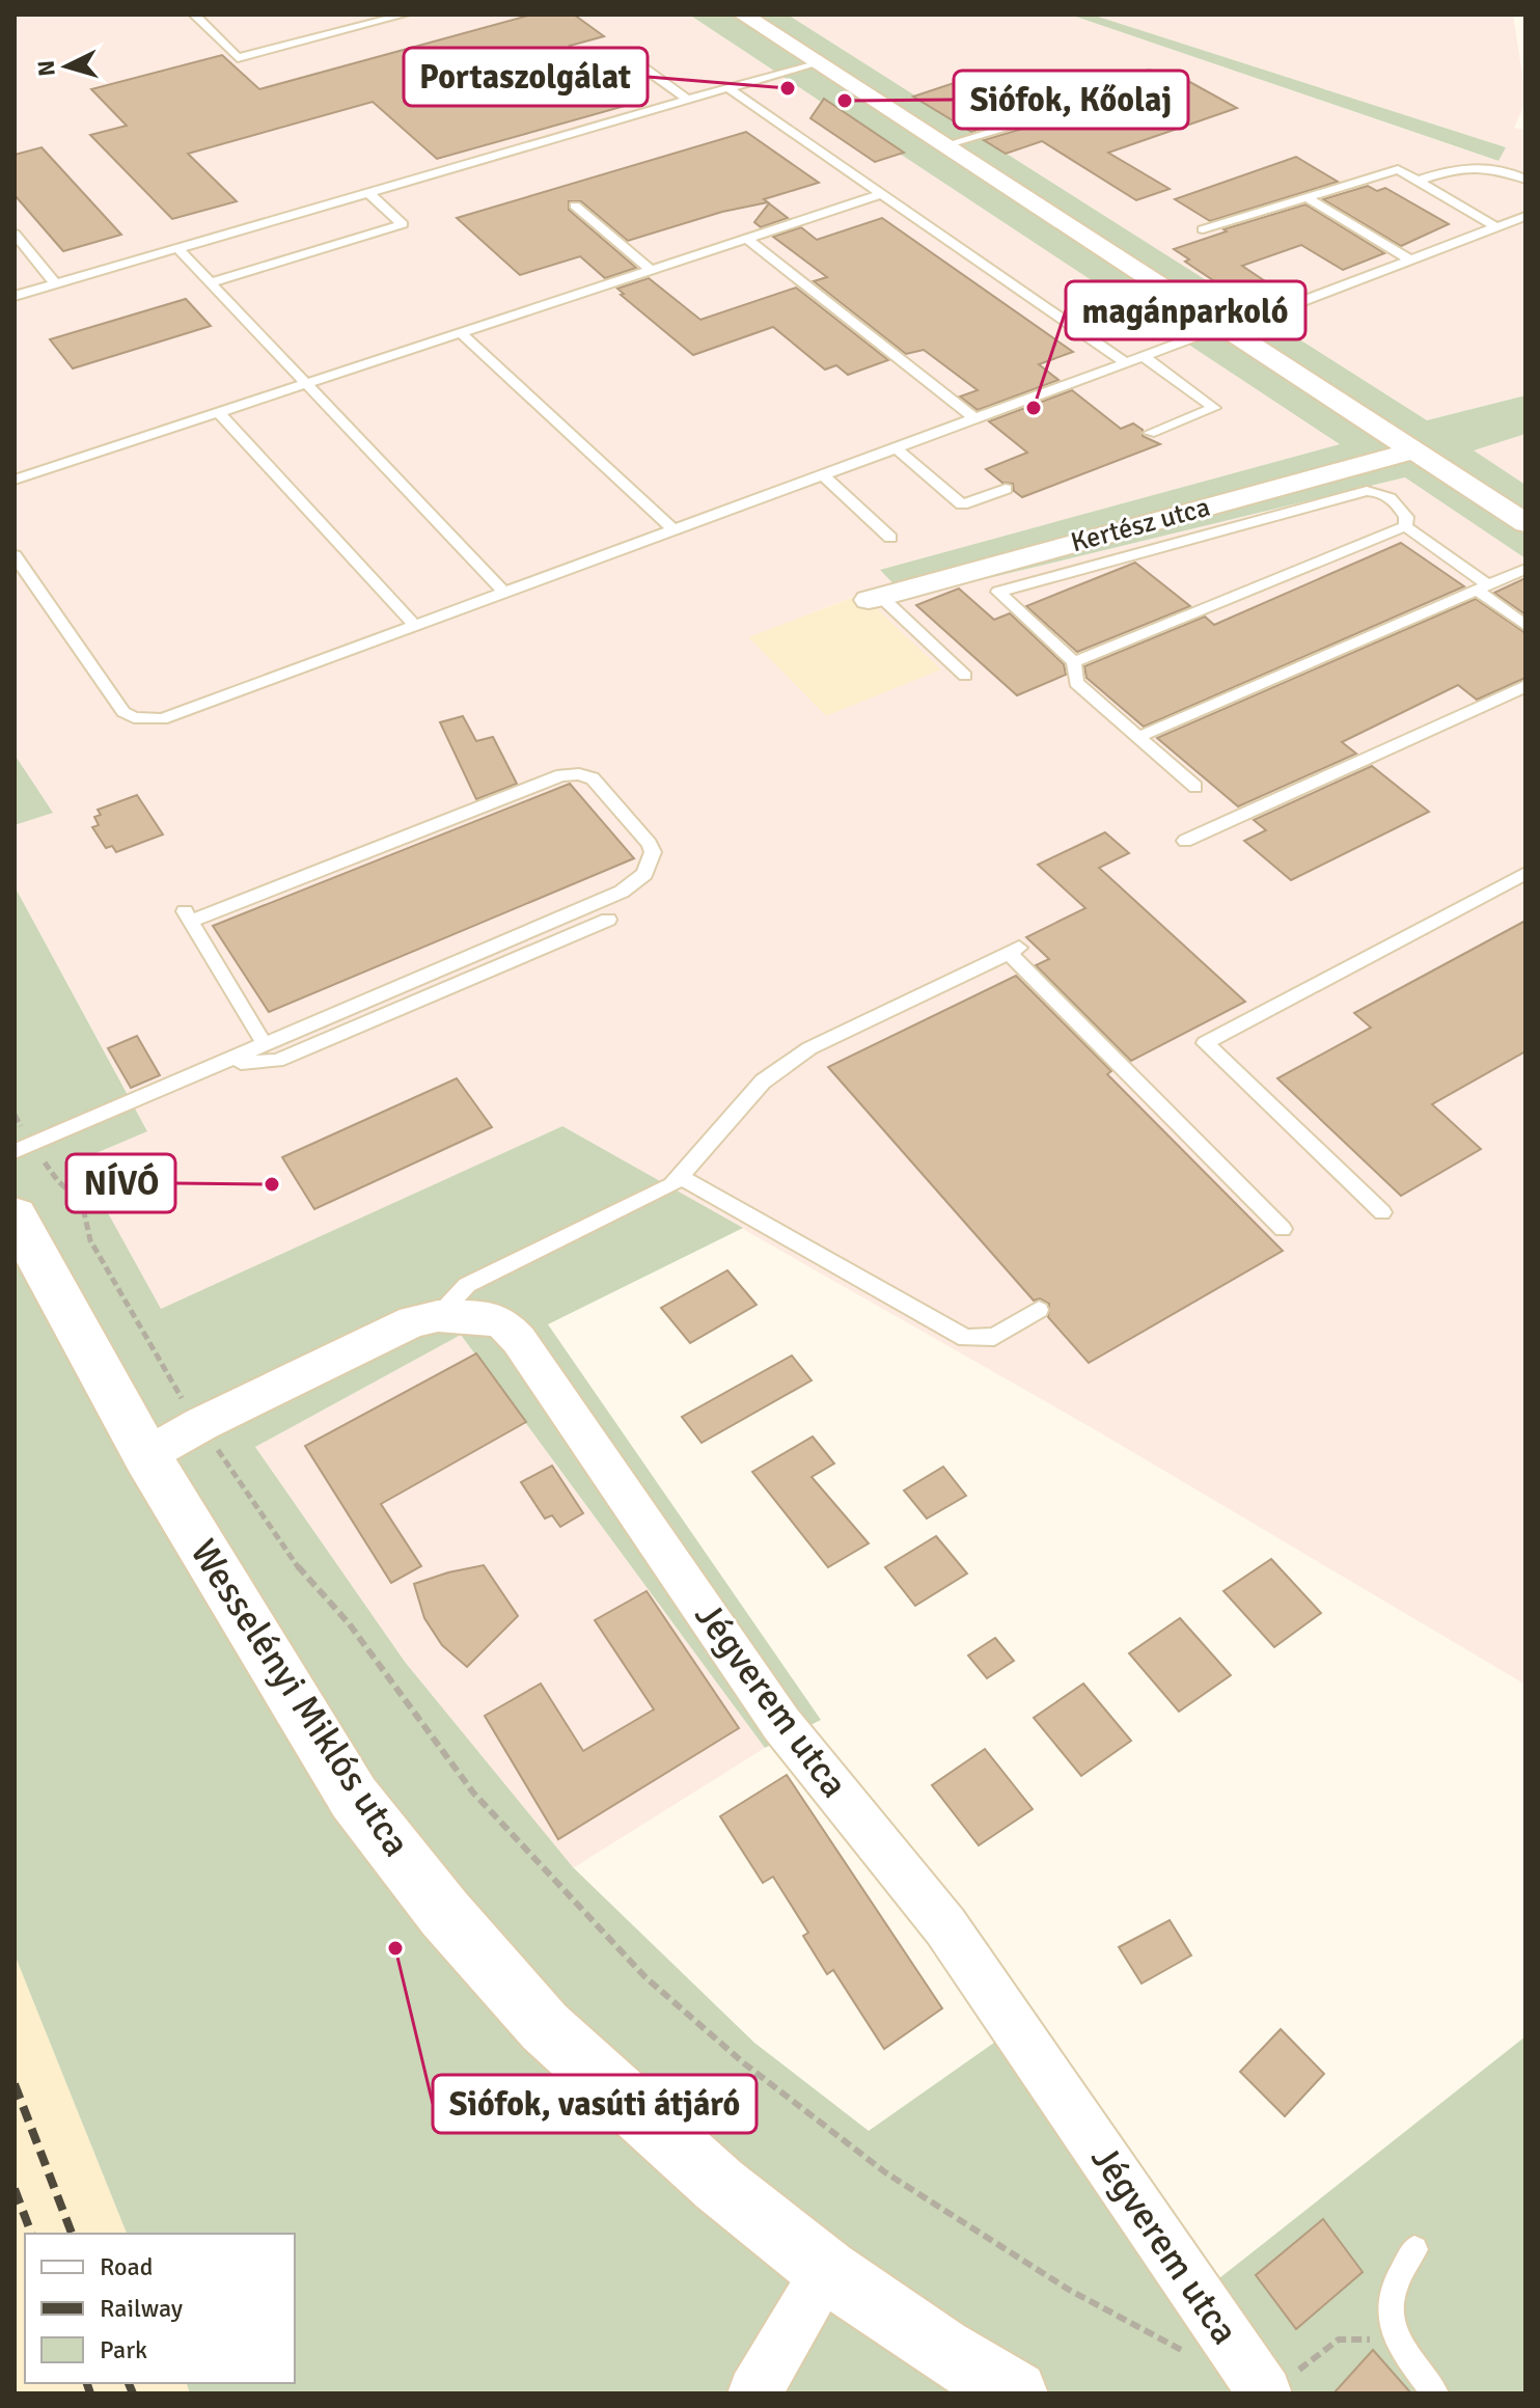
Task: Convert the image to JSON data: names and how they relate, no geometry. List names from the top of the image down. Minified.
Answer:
{"streets":{"main road":["Wesselényi Miklós utca"],"street":["Kertész utca","Jégverem utca"]},"crossings":[["Wesselényi Miklós utca","Jégverem utca"]],"places":["Portaszolgálat","Siófok, Kőolaj","magánparkoló","NÍVÓ","Siófok, vasúti átjáró"],"legend":["Road","Railway","Park"],"north":"left"}
